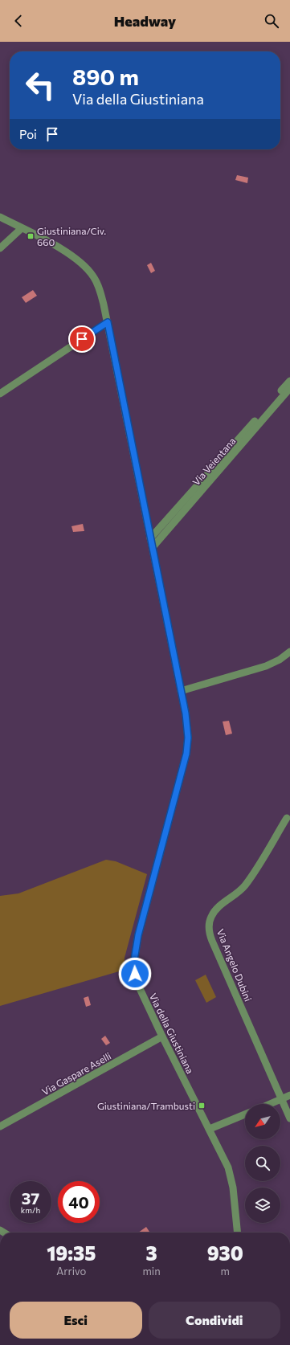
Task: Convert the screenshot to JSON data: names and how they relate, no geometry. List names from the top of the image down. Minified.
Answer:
{"streets":{"street":["Via Veientana","Via Angelo Dubini","Via della Giustiniana","Via Gaspare Aselli"]},"crossings":[["Via Veientana","Via della Giustiniana"],["Via della Giustiniana","Via Gaspare Aselli"]],"places":{"transit":["Giustiniana/Civ. 660","Giustiniana/Trambusti"]},"north":"bottom left","page":{"header":"Headway","turn":["890 m","Via della Giustiniana"],"then":"Poi","speed":"37 km/h","limit":"40","eta":["19:35","Arrivo","3","min","930","m"],"buttons":["Esci","Condividi"]}}
